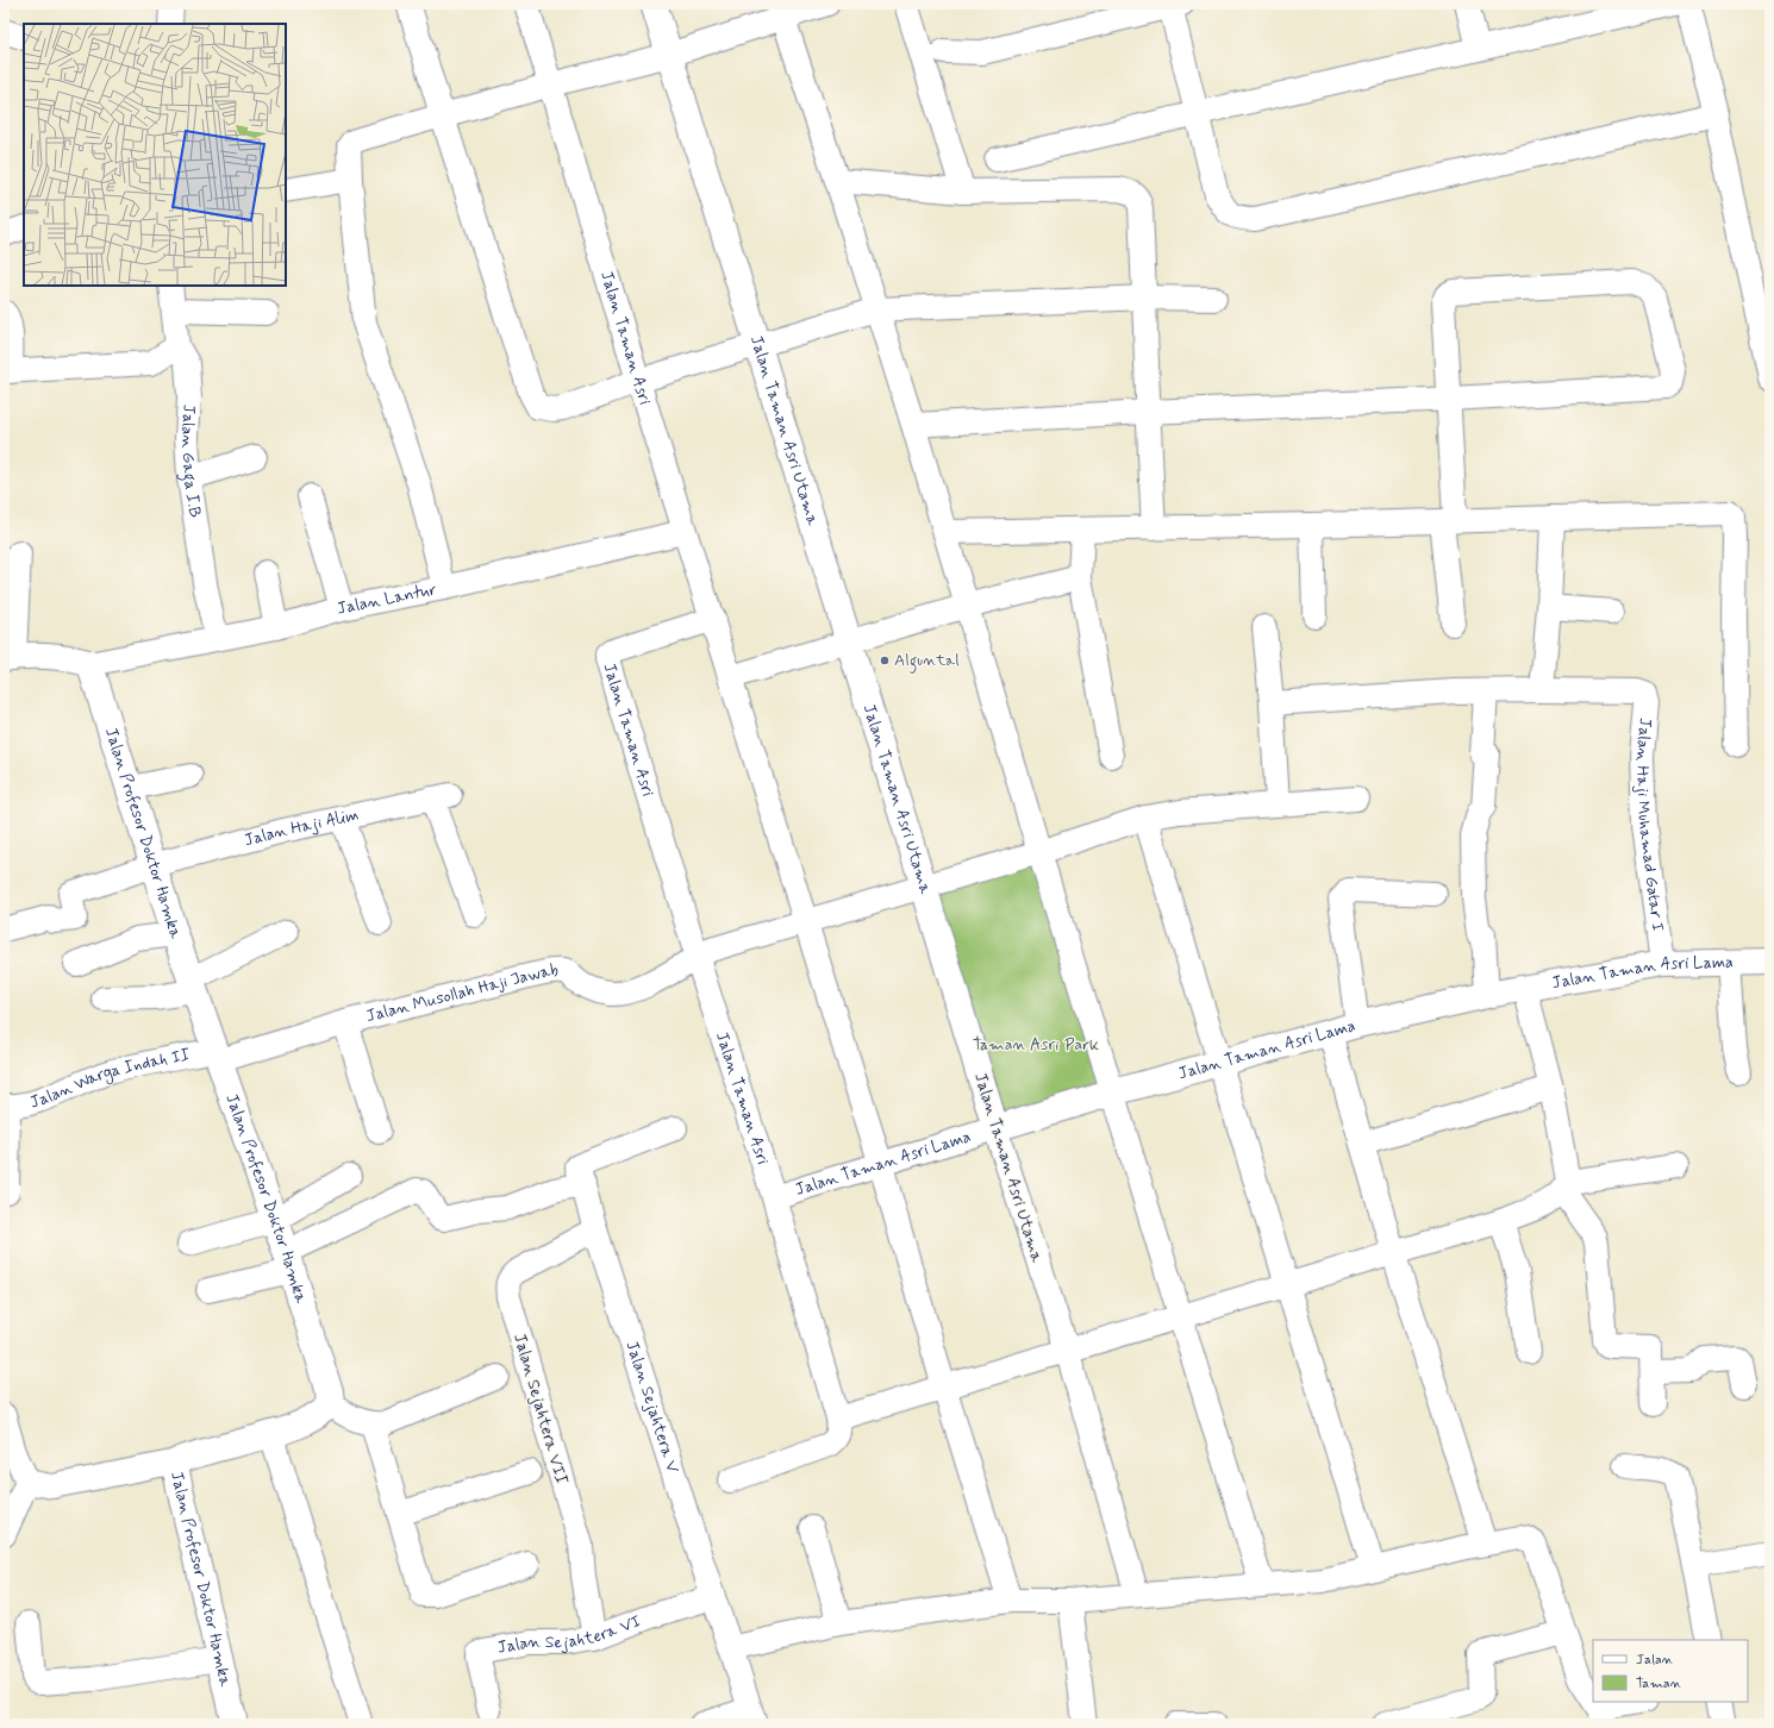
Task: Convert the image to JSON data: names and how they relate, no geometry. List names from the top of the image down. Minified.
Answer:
{"streets":{"street":["Jalan Taman Asri","Jalan Taman Asri Utama","Jalan Gaga I.B","Jalan Lantur","Jalan Haji Muhamad Gatar I","Jalan Haji Alim","Jalan Profesor Doktor Hamka","Jalan Taman Asri Lama","Jalan Musollah Haji Jawab","Jalan Warga Indah II","Jalan Sejahtera V","Jalan Sejahtera VII","Jalan Sejahtera VI"]},"crossings":[["Jalan Taman Asri","Jalan Lantur"],["Jalan Taman Asri","Jalan Taman Asri Lama"],["Jalan Taman Asri","Jalan Musollah Haji Jawab"],["Jalan Taman Asri Utama","Jalan Taman Asri Lama"],["Jalan Taman Asri Utama","Jalan Musollah Haji Jawab"],["Jalan Gaga I.B","Jalan Lantur"],["Jalan Lantur","Jalan Profesor Doktor Hamka"],["Jalan Haji Muhamad Gatar I","Jalan Taman Asri Lama"],["Jalan Haji Alim","Jalan Profesor Doktor Hamka"],["Jalan Profesor Doktor Hamka","Jalan Musollah Haji Jawab"],["Jalan Profesor Doktor Hamka","Jalan Warga Indah II"],["Jalan Musollah Haji Jawab","Jalan Warga Indah II"],["Jalan Sejahtera V","Jalan Sejahtera VII"],["Jalan Sejahtera V","Jalan Sejahtera VI"],["Jalan Sejahtera VII","Jalan Sejahtera VI"]],"parks":["Taman Asri Park"],"places":["Alguntal"],"legend":["Jalan","Taman"]}
